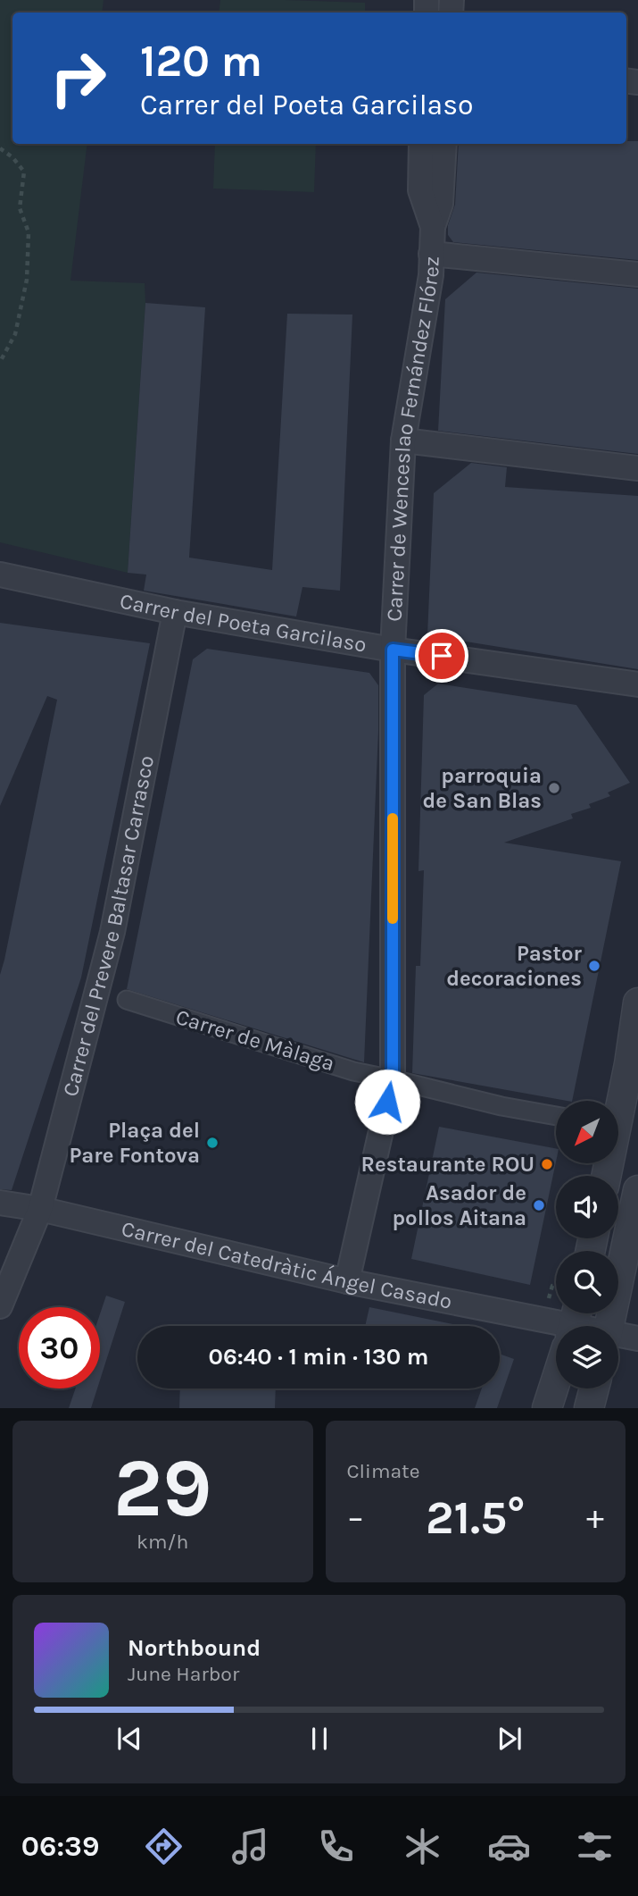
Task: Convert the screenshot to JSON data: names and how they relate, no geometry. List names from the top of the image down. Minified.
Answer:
{"streets":{"street":["Carrer de Wenceslao Fernández Flórez","Carrer del Poeta Garcilaso","Carrer del Prevere Baltasar Carrasco","Carrer de Màlaga","Carrer del Catedràtic Ángel Casado"]},"crossings":[["Carrer de Wenceslao Fernández Flórez","Carrer del Poeta Garcilaso"],["Carrer de Wenceslao Fernández Flórez","Carrer de Màlaga"],["Carrer de Wenceslao Fernández Flórez","Carrer del Catedràtic Ángel Casado"],["Carrer del Poeta Garcilaso","Carrer del Prevere Baltasar Carrasco"],["Carrer del Prevere Baltasar Carrasco","Carrer del Catedràtic Ángel Casado"]],"places":["parroquia de San Blas","Pastor decoraciones","Plaça del Pare Fontova","Restaurante ROU","Asador de pollos Aitana"],"north":"bottom left","page":{"turn":["120 m","Carrer del Poeta Garcilaso"],"limit":"30","trip":"06:40 · 1 min · 130 m","tile":[["29","km/h"],"Climate"],"heat":["−","21.5°","+"],"song":["Northbound","June Harbor"],"tabs":"06:39"}}
